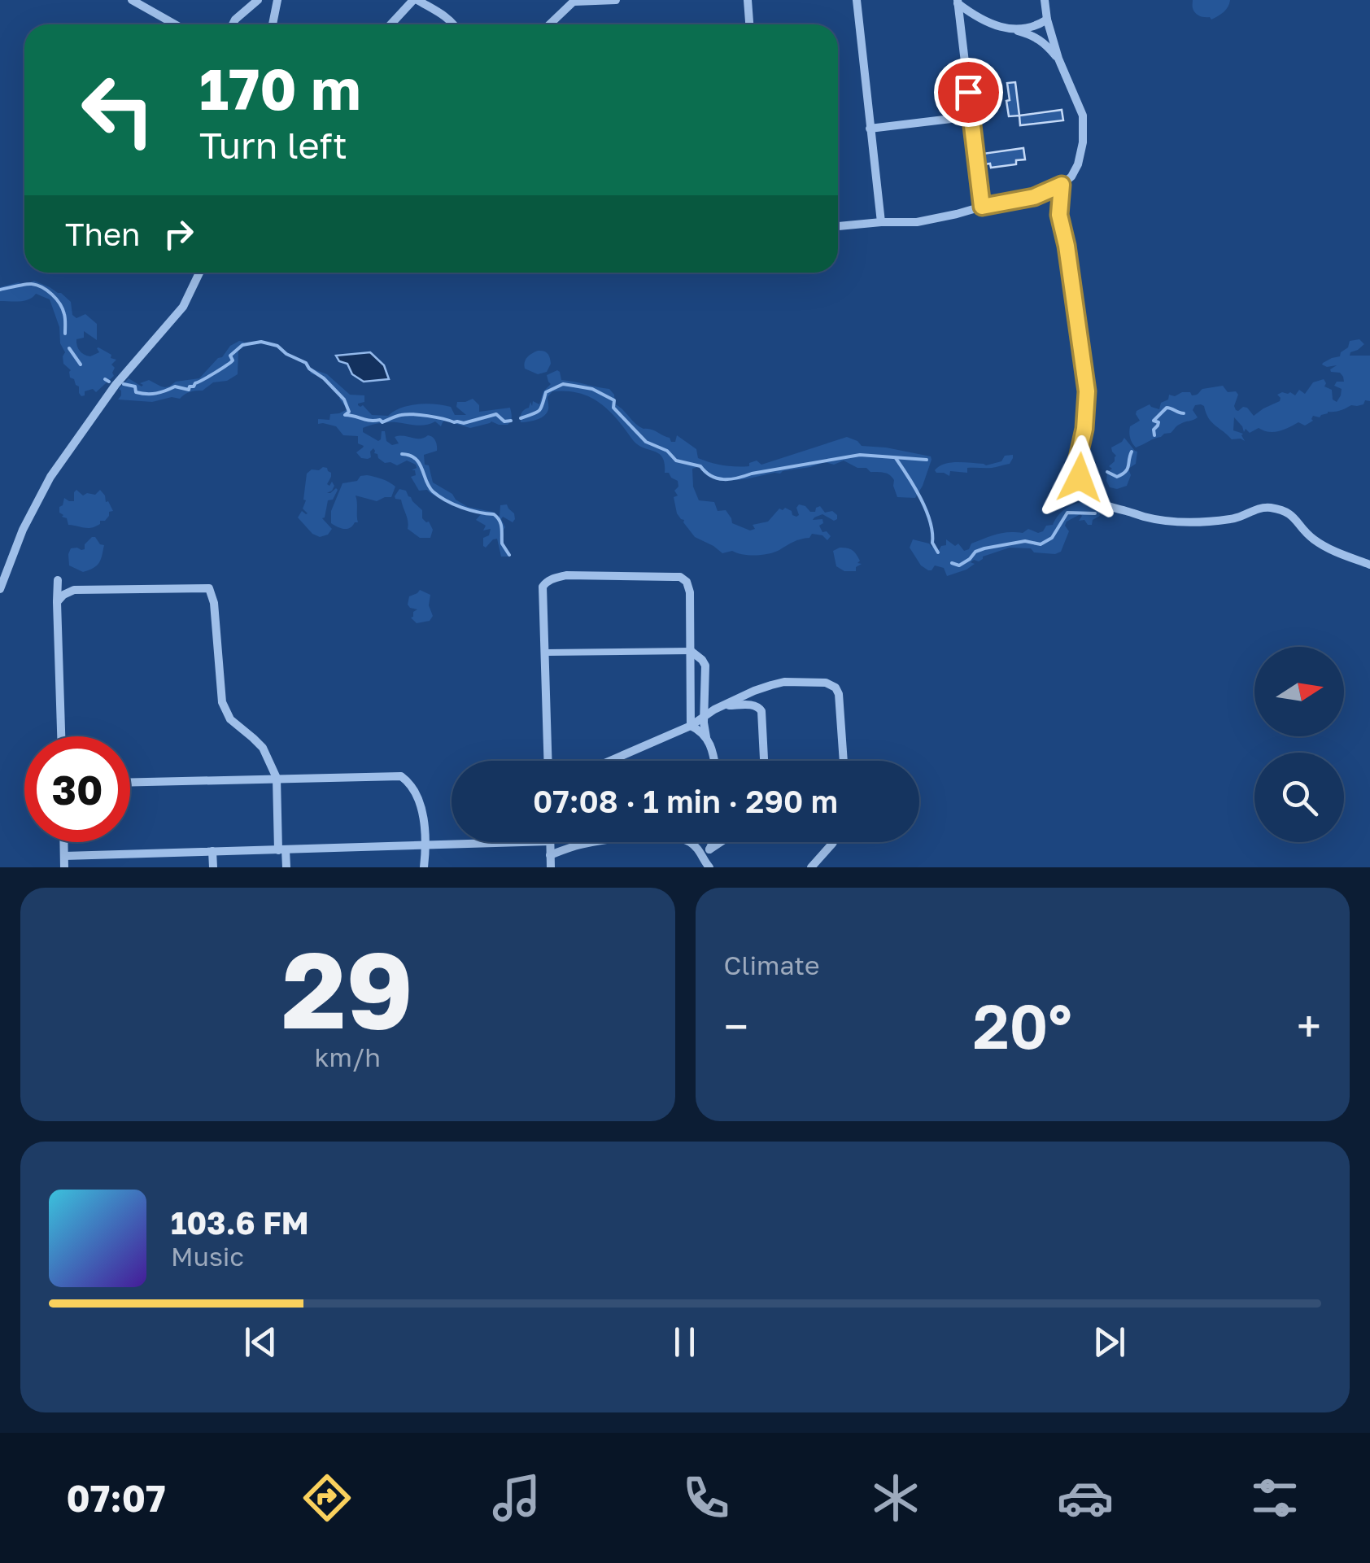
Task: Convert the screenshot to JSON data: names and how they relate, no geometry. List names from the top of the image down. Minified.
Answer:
{"north":"right","page":{"turn":["170 m","Turn left"],"then":"Then","limit":"30","trip":"07:08 · 1 min · 290 m","tile":[["29","km/h"],"Climate"],"heat":["−","20°","+"],"song":["103.6 FM","Music"],"tabs":"07:07"}}
